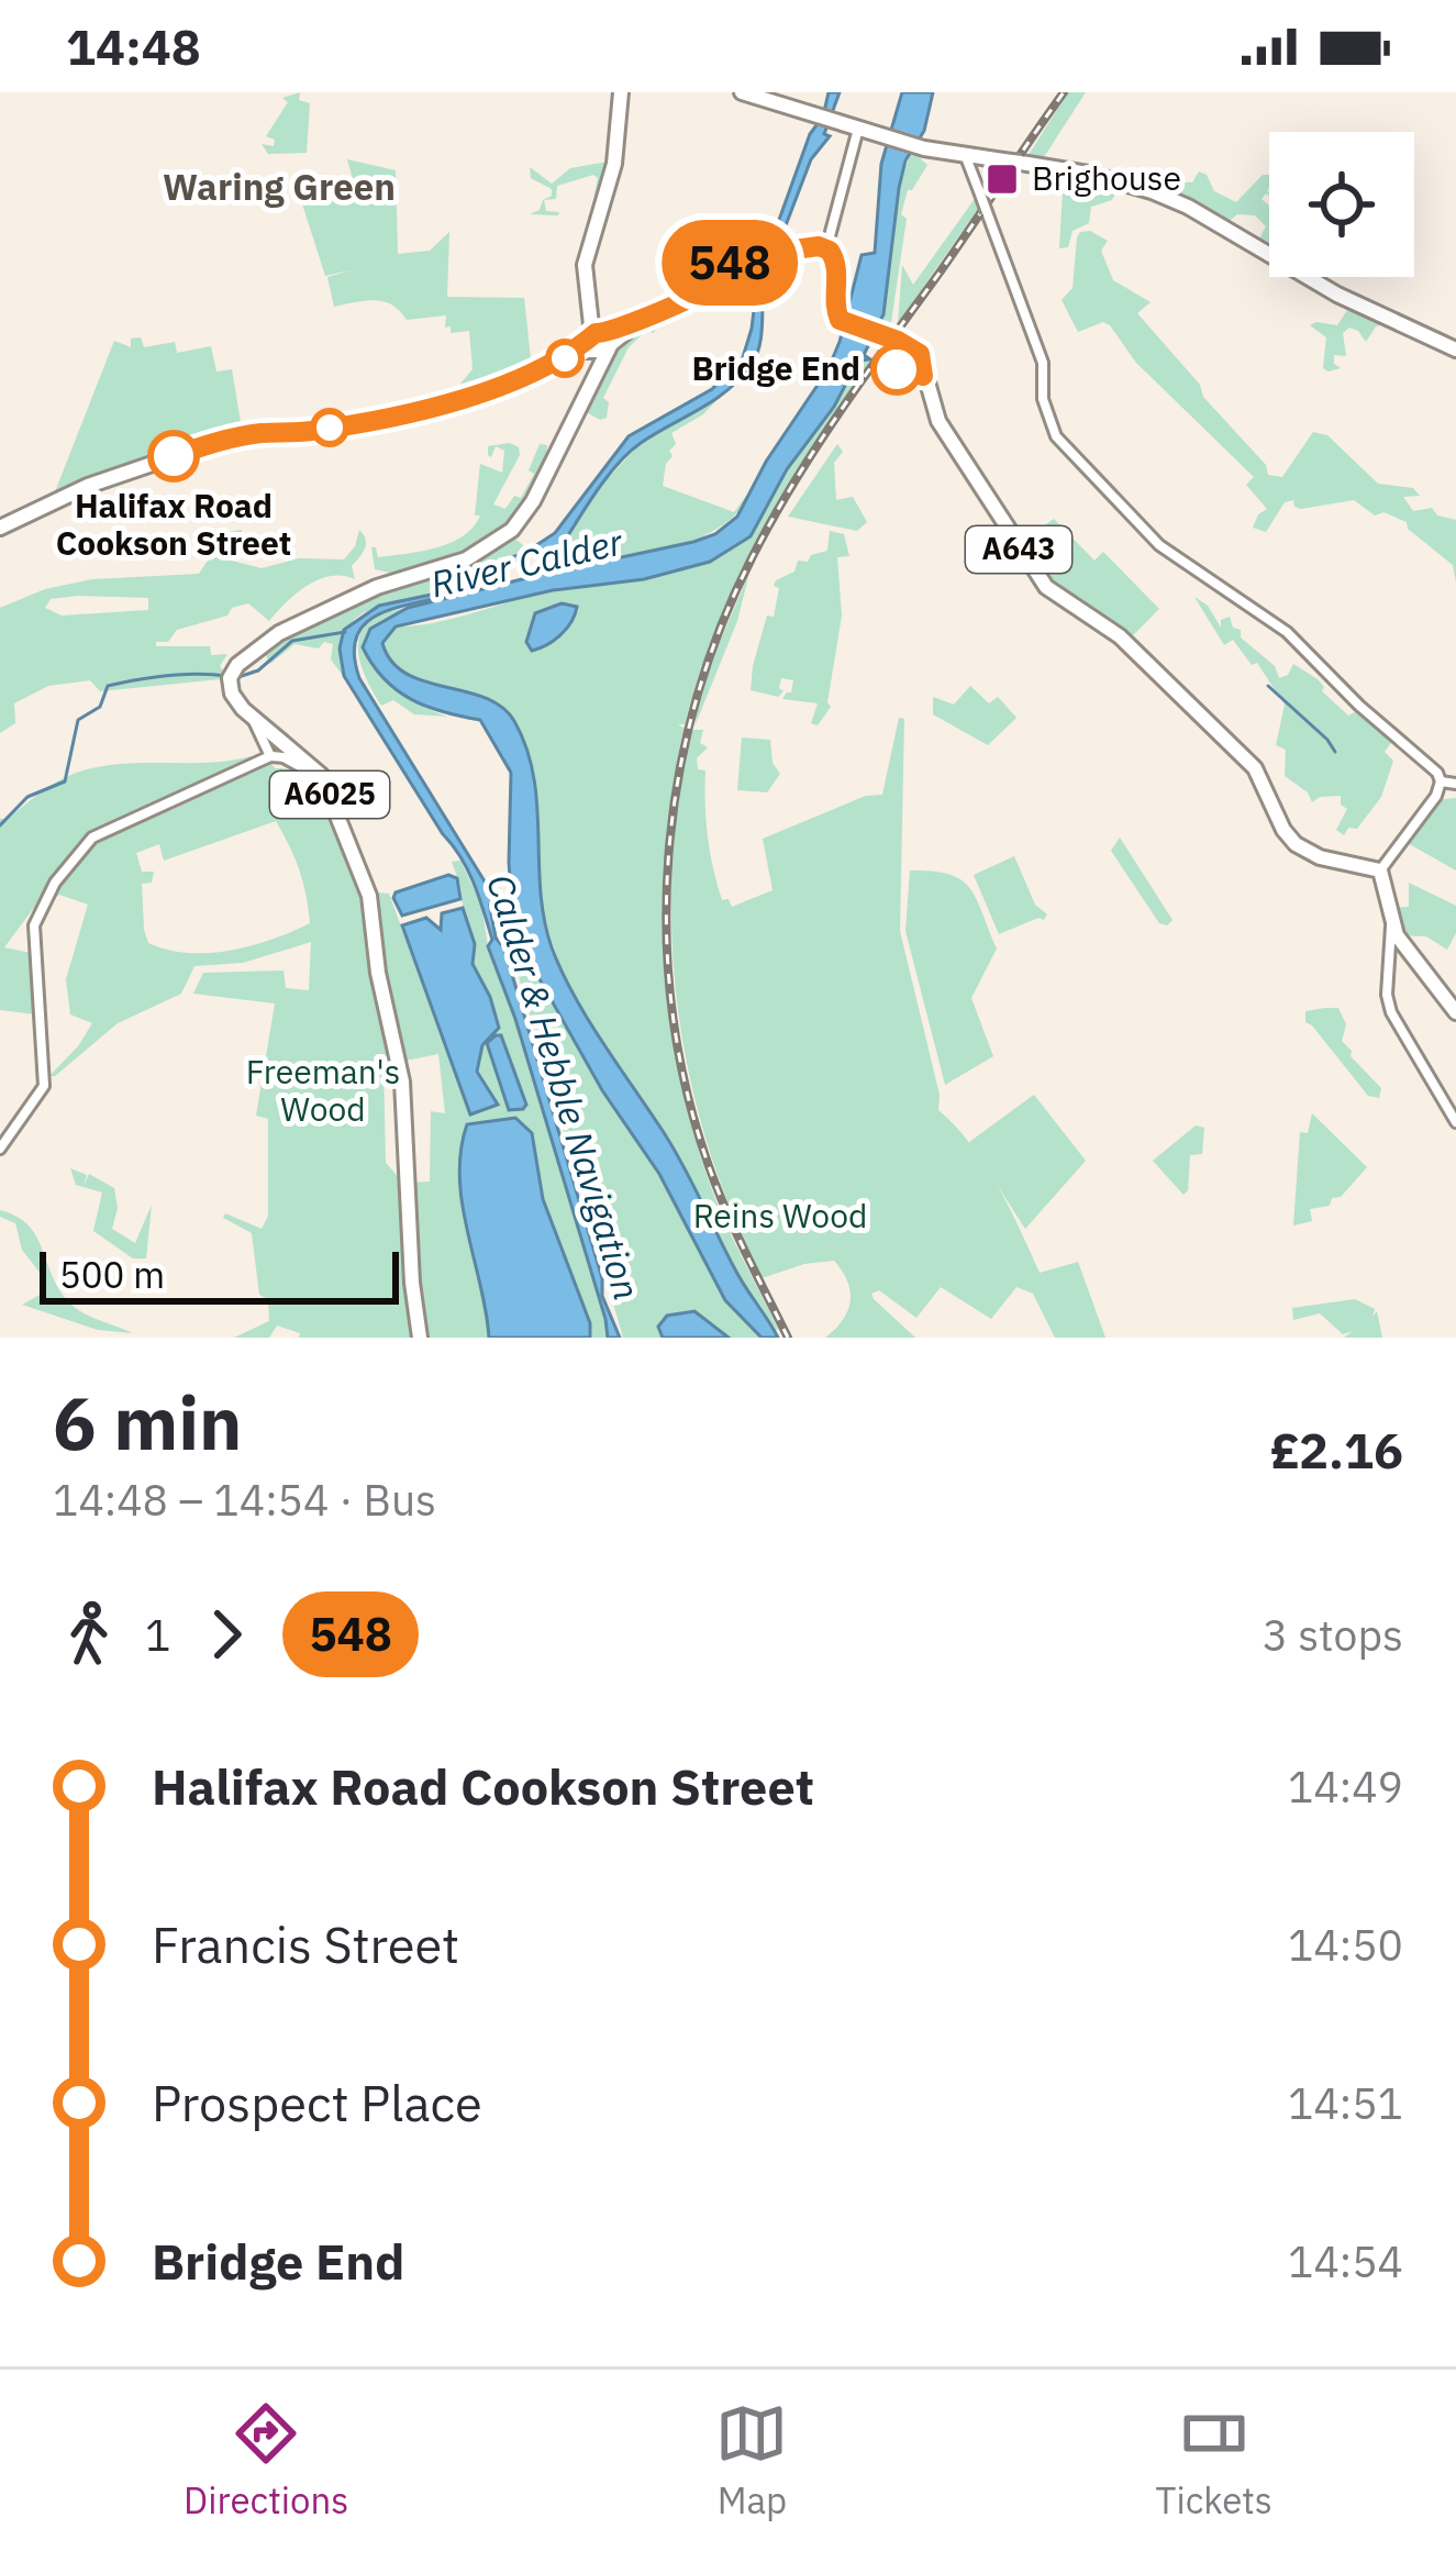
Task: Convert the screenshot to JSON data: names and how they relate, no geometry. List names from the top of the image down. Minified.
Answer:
{"streets":{"main road":["A643","A6025"]},"districts":["Waring Green"],"water":["River Calder","Calder & Hebble Navigation"],"parks":["Freeman's Wood","Reins Wood"],"places":{"transit":["Brighouse"],"other":["Bridge End","Halifax Road Cookson Street"]},"lines":["bus line 548"],"scale_bar":"500 m","page":{"status":"14:48","on_map":"548","scale":"500 m","heading":["6 min","14:48 – 14:54 · Bus","£2.16"],"legs":["1","548","3 stops"],"list":[{"name":"Halifax Road Cookson Street","value":"14:49"},{"name":"Francis Street","value":"14:50"},{"name":"Prospect Place","value":"14:51"},{"name":"Bridge End","value":"14:54"}],"tabs":["Directions","Map","Tickets"]}}
